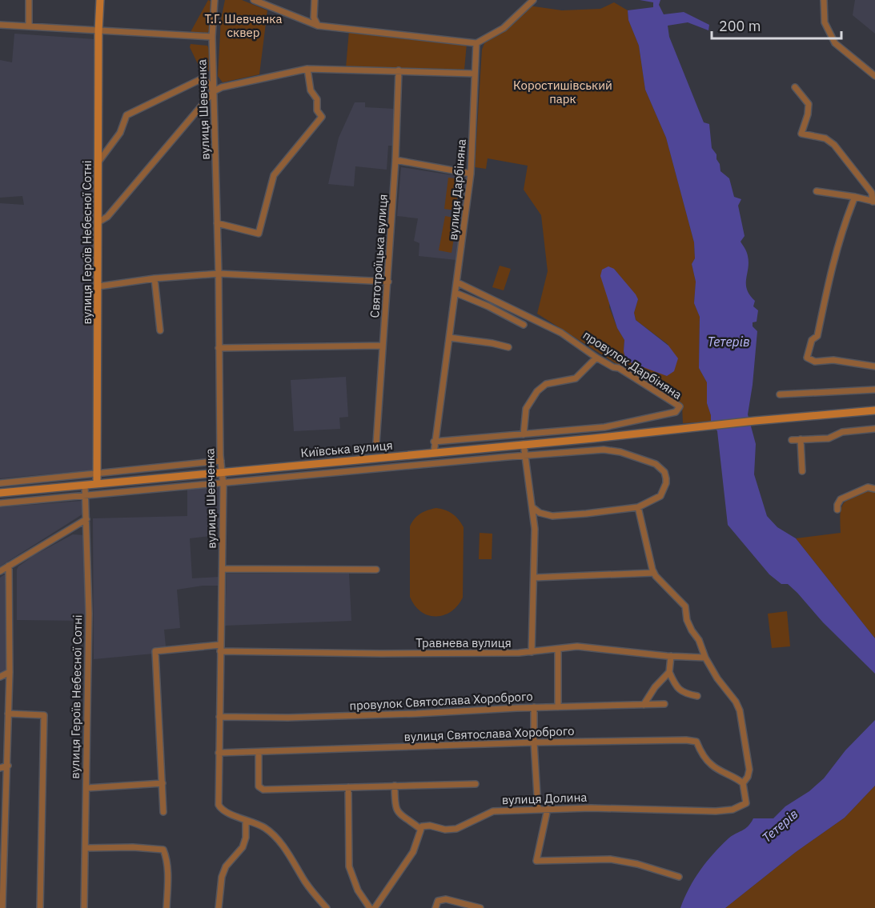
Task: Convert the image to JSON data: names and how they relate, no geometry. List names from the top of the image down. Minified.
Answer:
{"streets":{"main road":["вулиця Героїв Небесної Сотні","Київська вулиця"],"street":["вулиця Шевченка","вулиця Дарбіняна","Святотроїцька вулиця","провулок Дарбіняна","Травнева вулиця","провулок Святослава Хороброго","вулиця Святослава Хороброго","вулиця Долина"]},"crossings":[["вулиця Шевченка","Київська вулиця"],["вулиця Шевченка","Травнева вулиця"],["вулиця Шевченка","провулок Святослава Хороброго"],["вулиця Шевченка","вулиця Святослава Хороброго"],["вулиця Дарбіняна","провулок Дарбіняна"],["вулиця Дарбіняна","Київська вулиця"],["вулиця Героїв Небесної Сотні","Київська вулиця"],["вулиця Святослава Хороброго","вулиця Долина"]],"water":["Тетерів"],"parks":["Т.Г. Шевченка сквер","Коростишівський парк"],"scale_bar":"200 m"}
